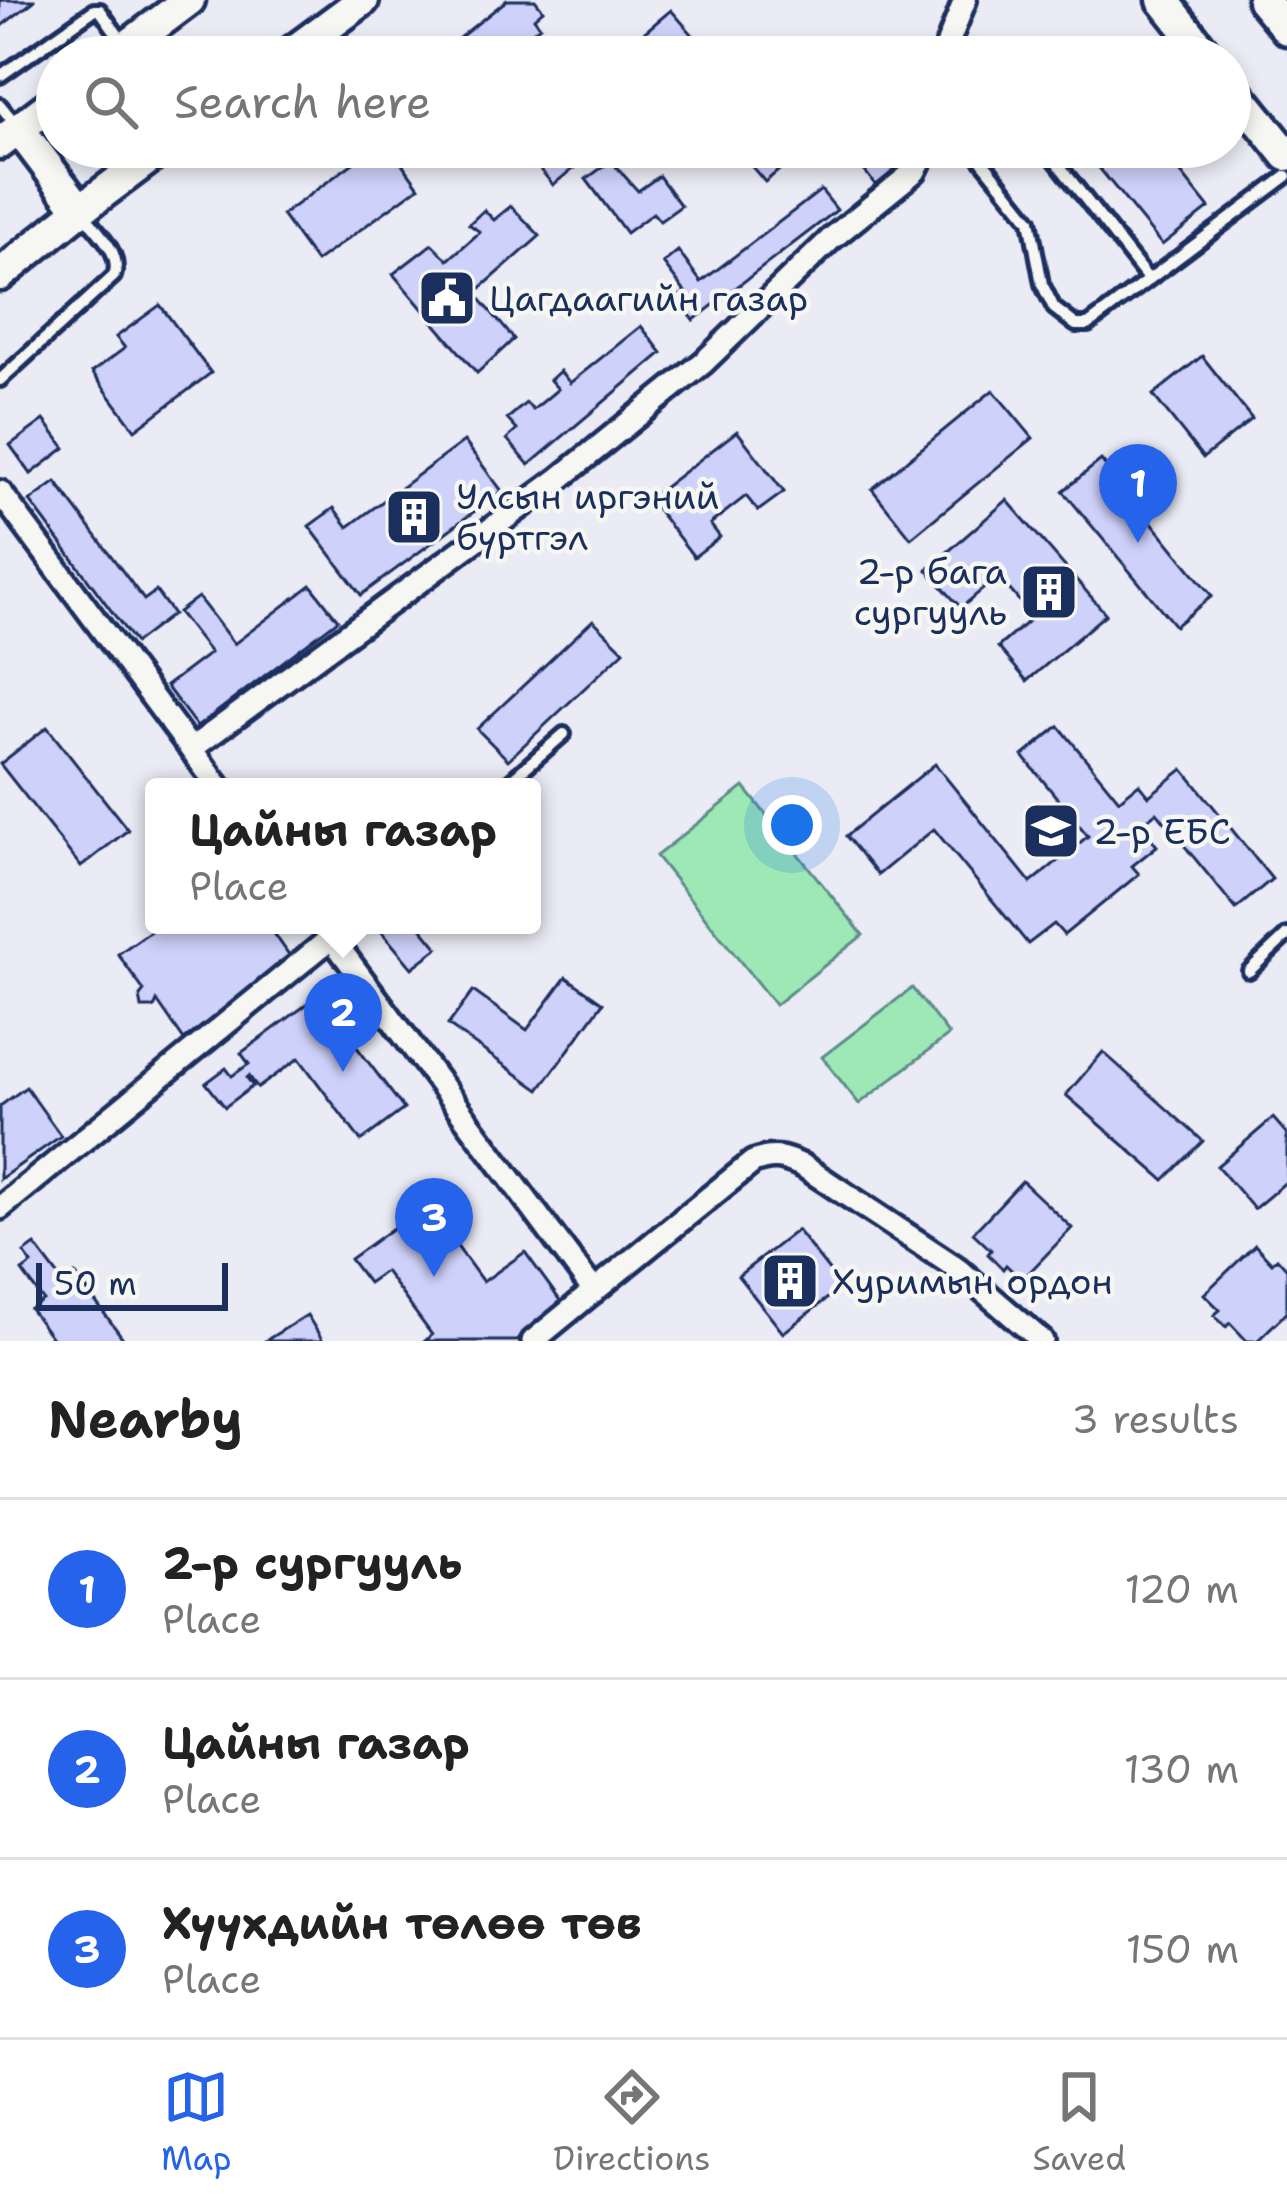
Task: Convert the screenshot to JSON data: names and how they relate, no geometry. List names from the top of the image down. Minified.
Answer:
{"places":{"public building":["Цагдаагийн газар"],"building":["Улсын иргэний бүртгэл","2-р бага сургууль","Хуримын ордон"],"school or university":["2-р ЕБС"]},"scale_bar":"50 m","page":{"search":"Search here","pins":["1","2","3"],"popup":["Цайны газар","Place"],"scale":"50 m","heading":["Nearby","3 results"],"list":[{"mark":"1","name":"2-р сургууль","note":"Place","value":"120 m"},{"mark":"2","name":"Цайны газар","note":"Place","value":"130 m"},{"mark":"3","name":"Хүүхдийн төлөө төв","note":"Place","value":"150 m"}],"nav":["Map","Directions","Saved"]}}
